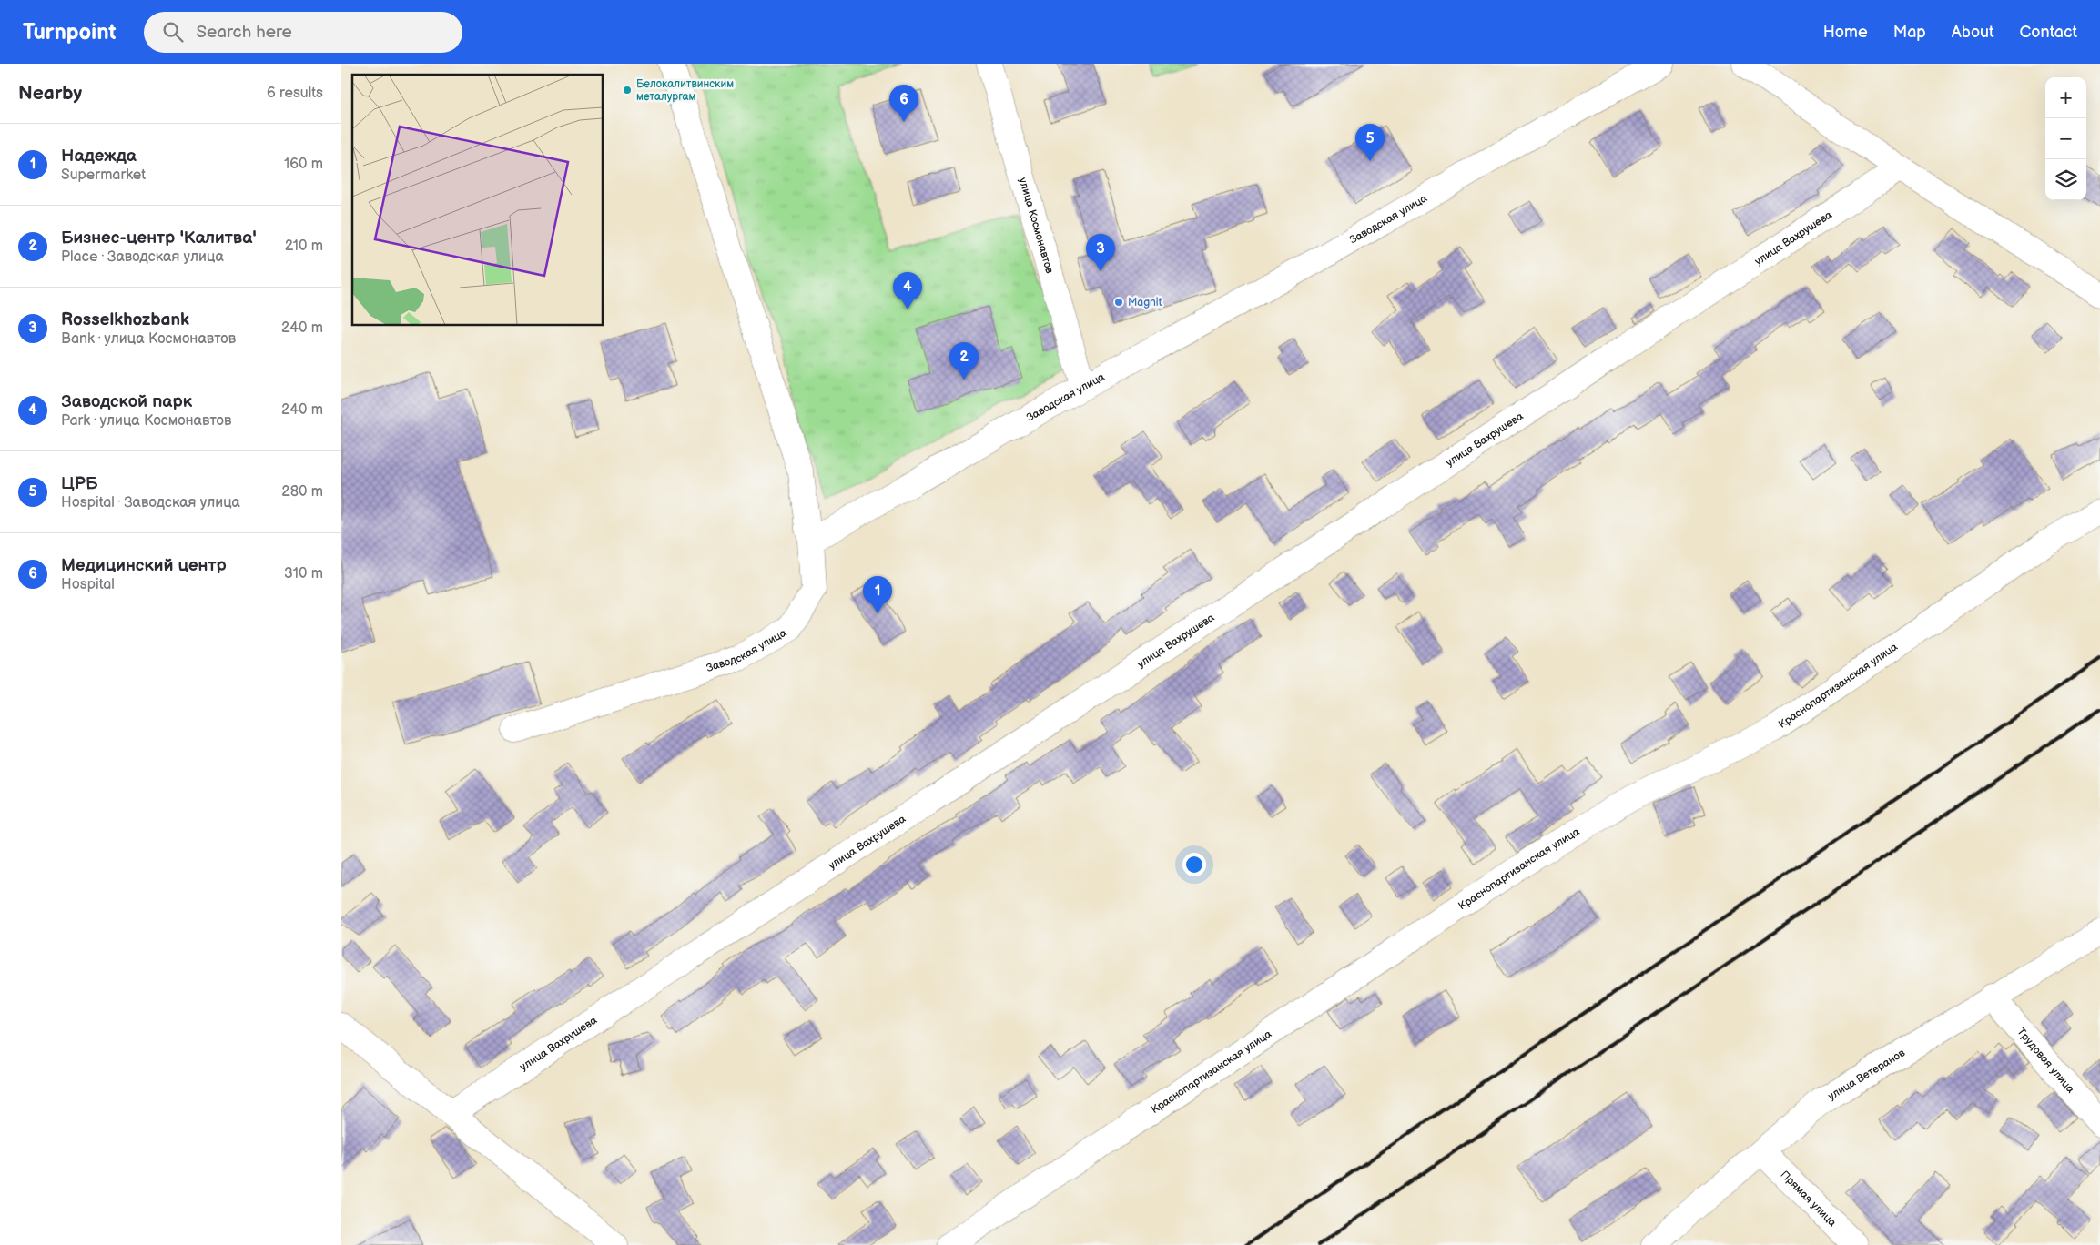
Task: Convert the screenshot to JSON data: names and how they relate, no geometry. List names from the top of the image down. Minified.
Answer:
{"streets":{"street":["Заводская улица","улица Космонавтов","улица Вахрушева","Краснопартизанская улица","Трудовая улица","улица Ветеранов","Прямая улица"]},"crossings":[["Заводская улица","улица Космонавтов"],["Трудовая улица","улица Ветеранов"],["улица Ветеранов","Прямая улица"]],"places":["Белокалитвинским металургам","Magnit"],"page":{"header":"Turnpoint","search":"Search here","nav":["Home","Map","About","Contact"],"heading":["Nearby","6 results"],"map_buttons":["+","−"],"pins":["6","5","3","4","2","1"],"list":[{"mark":"1","name":"Надежда","note":"Supermarket","value":"160 m"},{"mark":"2","name":"Бизнес-центр 'Калитва'","note":"Place · Заводская улица","value":"210 m"},{"mark":"3","name":"Rosselkhozbank","note":"Bank · улица Космонавтов","value":"240 m"},{"mark":"4","name":"Заводской парк","note":"Park · улица Космонавтов","value":"240 m"},{"mark":"5","name":"ЦРБ","note":"Hospital · Заводская улица","value":"280 m"},{"mark":"6","name":"Медицинский центр","note":"Hospital","value":"310 m"}]}}
